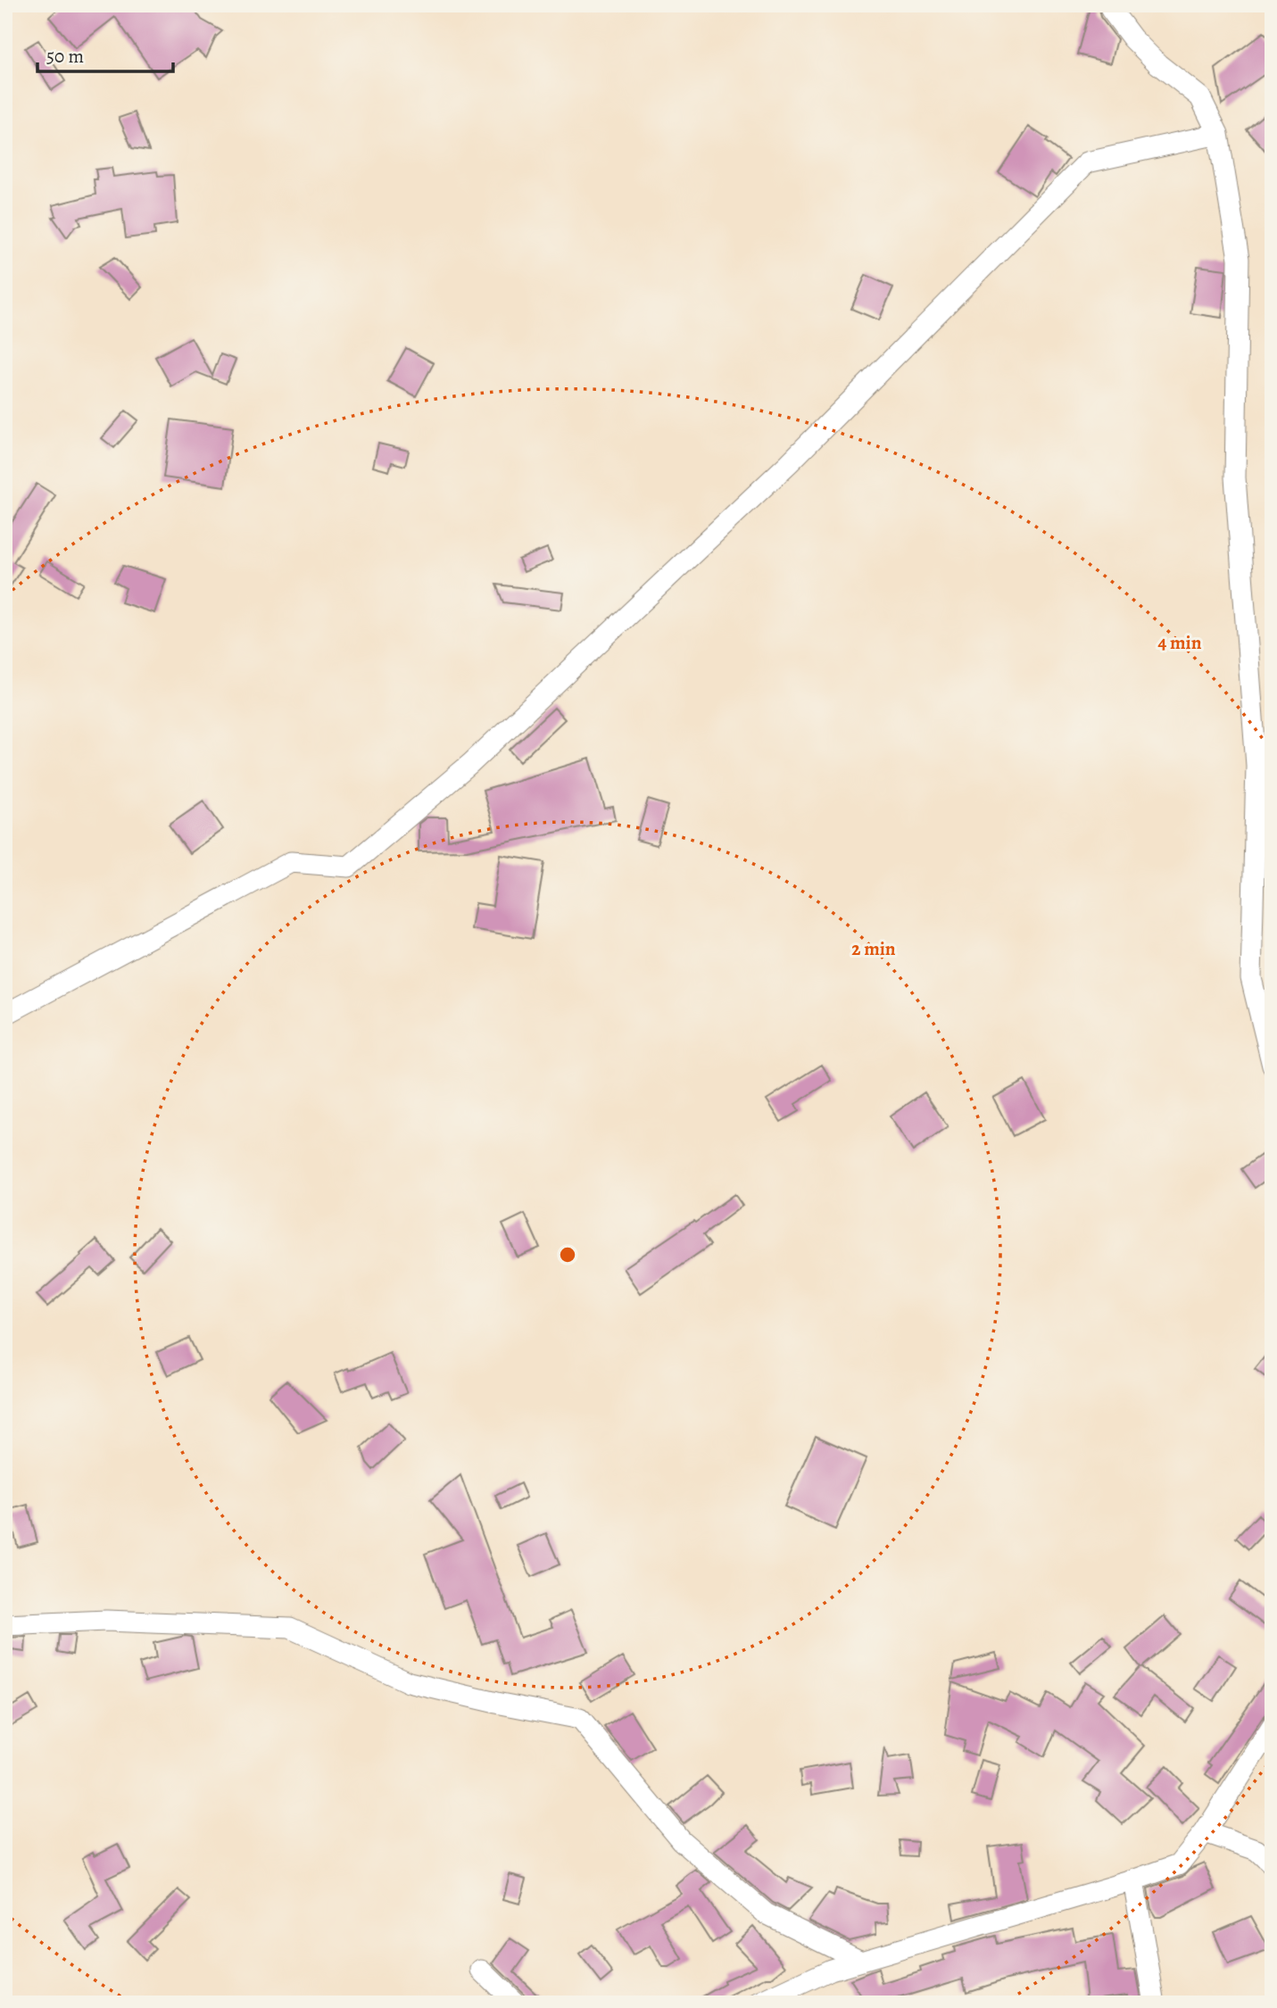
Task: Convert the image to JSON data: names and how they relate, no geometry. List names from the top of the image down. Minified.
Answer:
{"scale_bar":"50 m","rings":["4 min","2 min"]}
